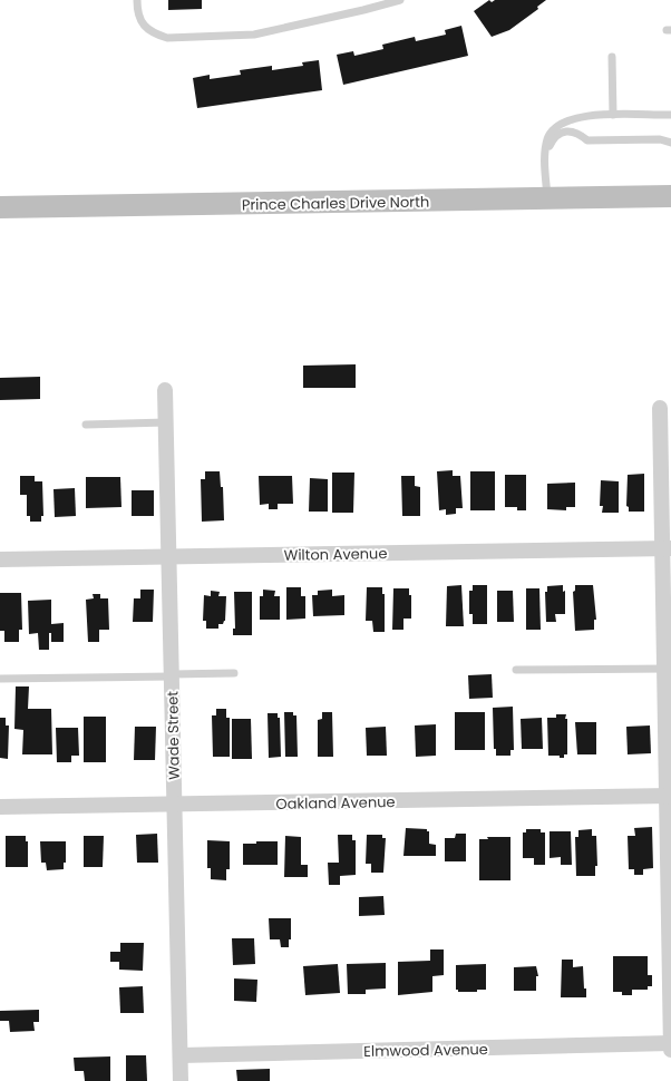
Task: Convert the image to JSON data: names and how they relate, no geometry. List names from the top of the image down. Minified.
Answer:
{"streets":{"main road":["Prince Charles Drive North"],"street":["Wilton Avenue","Wade Street","Oakland Avenue","Elmwood Avenue"]},"crossings":[["Wilton Avenue","Wade Street"],["Wade Street","Oakland Avenue"],["Wade Street","Elmwood Avenue"]]}
